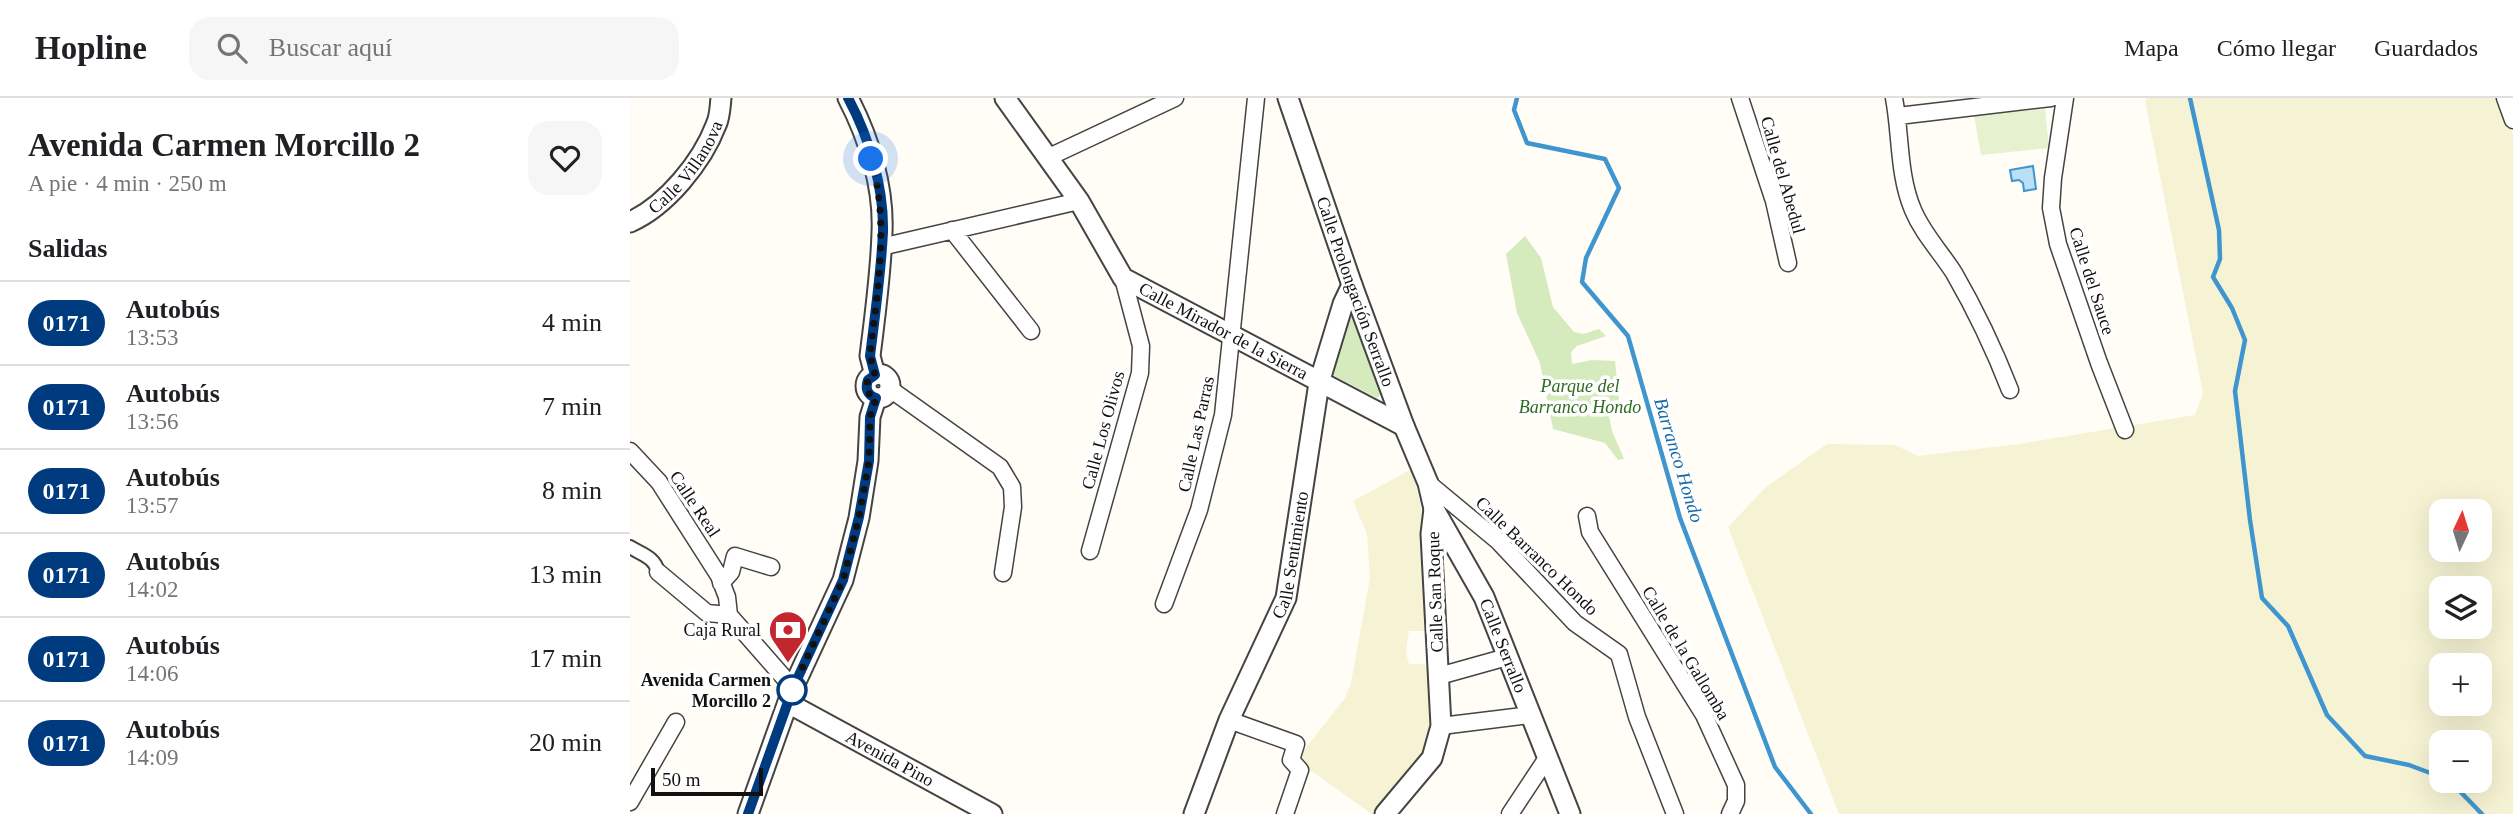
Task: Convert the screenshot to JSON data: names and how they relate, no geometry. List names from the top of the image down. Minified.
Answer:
{"streets":{"street":["Calle Villanova","Calle del Abedul","Calle del Sauce","Calle Prolongación Serrallo","Calle Mirador de la Sierra","Calle Los Olivos","Calle Las Parras","Calle Real","Calle Sentimiento","Calle Barranco Hondo","Calle San Roque","Calle Serrallo","Calle de la Gallomba","Avenida Pino"]},"crossings":[["Calle Prolongación Serrallo","Calle Mirador de la Sierra"],["Calle Prolongación Serrallo","Calle Sentimiento"],["Calle Prolongación Serrallo","Calle Barranco Hondo"],["Calle Prolongación Serrallo","Calle Serrallo"],["Calle Mirador de la Sierra","Calle Los Olivos"],["Calle Mirador de la Sierra","Calle Las Parras"],["Calle Mirador de la Sierra","Calle Sentimiento"],["Calle Real","Avenida Pino"],["Calle Barranco Hondo","Calle Serrallo"],["Calle San Roque","Calle Serrallo"]],"water":["Barranco Hondo"],"parks":["Parque del Barranco Hondo"],"places":{"bank":["Caja Rural"],"other":["Avenida Carmen Morcillo 2"]},"lines":["bus line 0171"],"scale_bar":"50 m","north":"top","page":{"header":"Hopline","search":"Buscar aquí","nav":["Mapa","Cómo llegar","Guardados"],"heading":[["Avenida Carmen Morcillo 2","A pie · 4 min · 250 m"],"Salidas"],"list":[{"mark":"0171","name":"Autobús","note":"13:53","value":"4 min"},{"mark":"0171","name":"Autobús","note":"13:56","value":"7 min"},{"mark":"0171","name":"Autobús","note":"13:57","value":"8 min"},{"mark":"0171","name":"Autobús","note":"14:02","value":"13 min"},{"mark":"0171","name":"Autobús","note":"14:06","value":"17 min"},{"mark":"0171","name":"Autobús","note":"14:09","value":"20 min"}],"map_buttons":["+","−"],"scale":"50 m"}}
